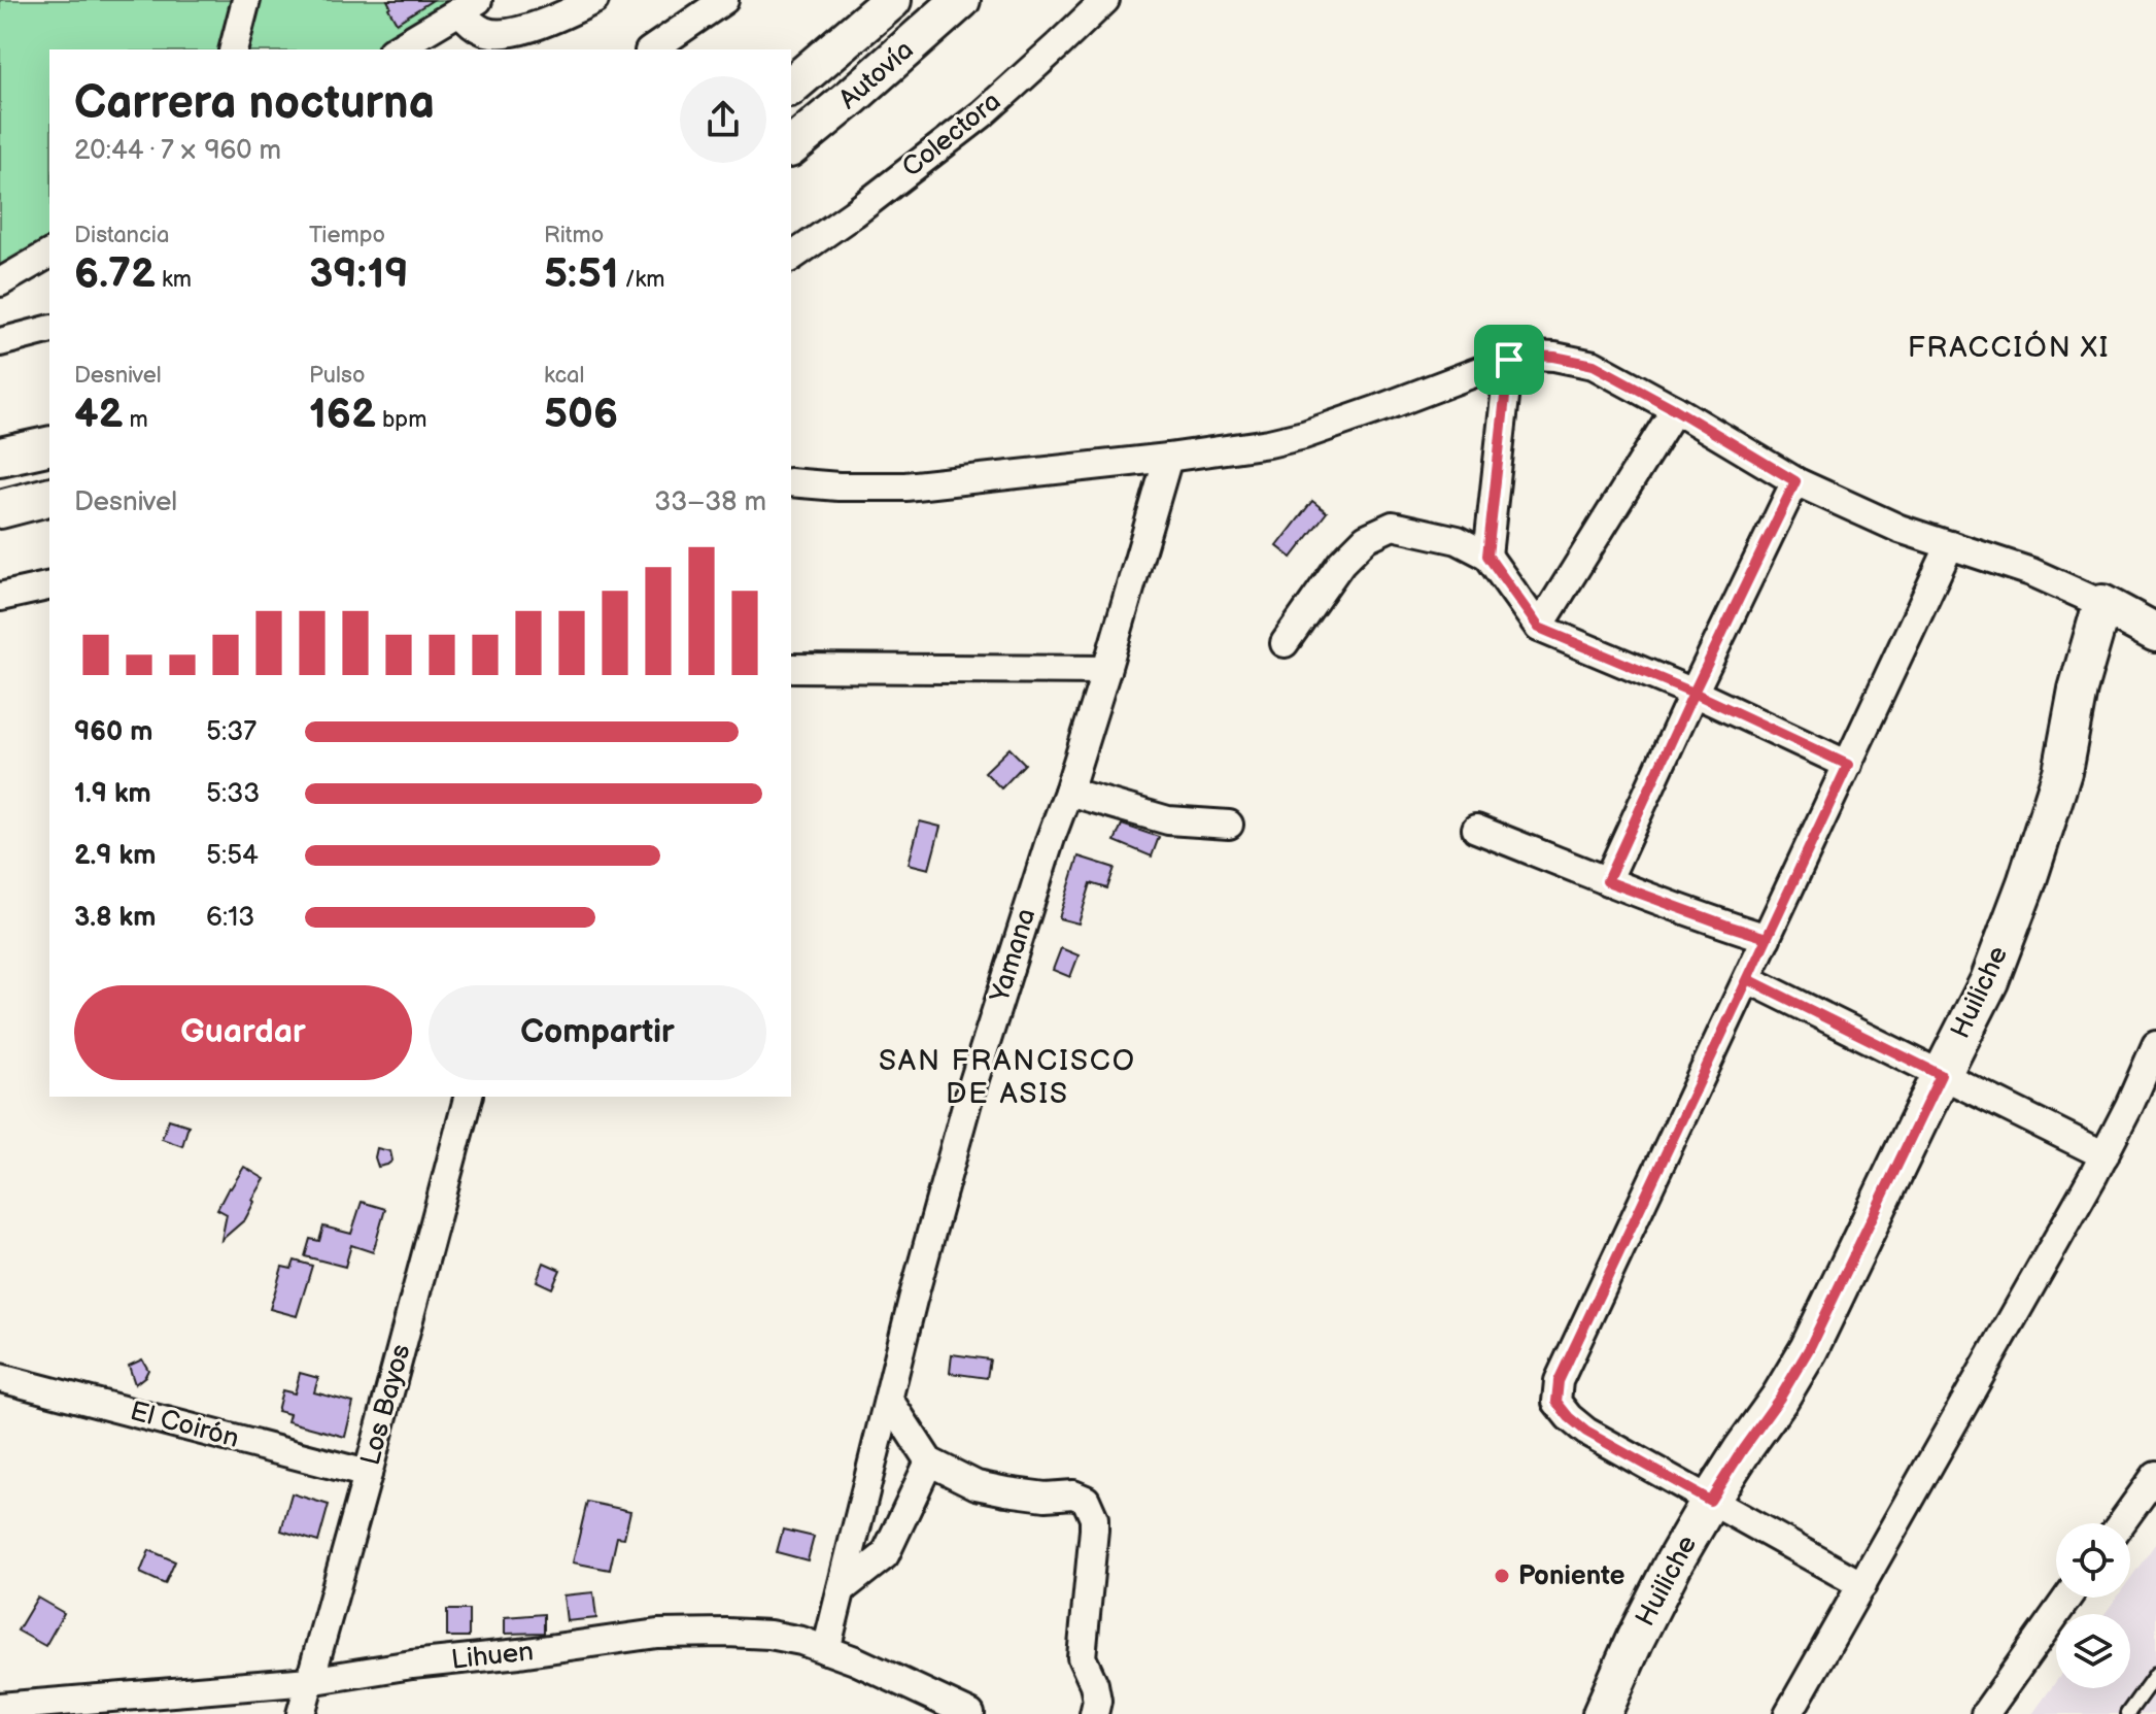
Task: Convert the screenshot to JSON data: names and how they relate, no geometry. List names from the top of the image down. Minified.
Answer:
{"streets":{"street":["Autovía","Colectora","Yamana","Huiliche","Los Bayos","El Coirón","Lihuen"]},"crossings":[["Yamana","Lihuen"],["Los Bayos","El Coirón"],["Los Bayos","Lihuen"]],"districts":["FRACCIÓN XI","SAN FRANCISCO DE ASIS"],"places":["Poniente"],"page":{"heading":["Carrera nocturna","20:44 · 7 × 960 m"],"stats":[["Distancia","6.72 km"],["Tiempo","39:19"],["Ritmo","5:51 /km"],["Desnivel","42 m"],["Pulso","162 bpm"],["kcal","506"]],"chart":["Desnivel","33–38 m"],"list":[{"name":"960 m","note":"5:37"},{"name":"1.9 km","note":"5:33"},{"name":"2.9 km","note":"5:54"},{"name":"3.8 km","note":"6:13"}],"buttons":["Guardar","Compartir"]}}
